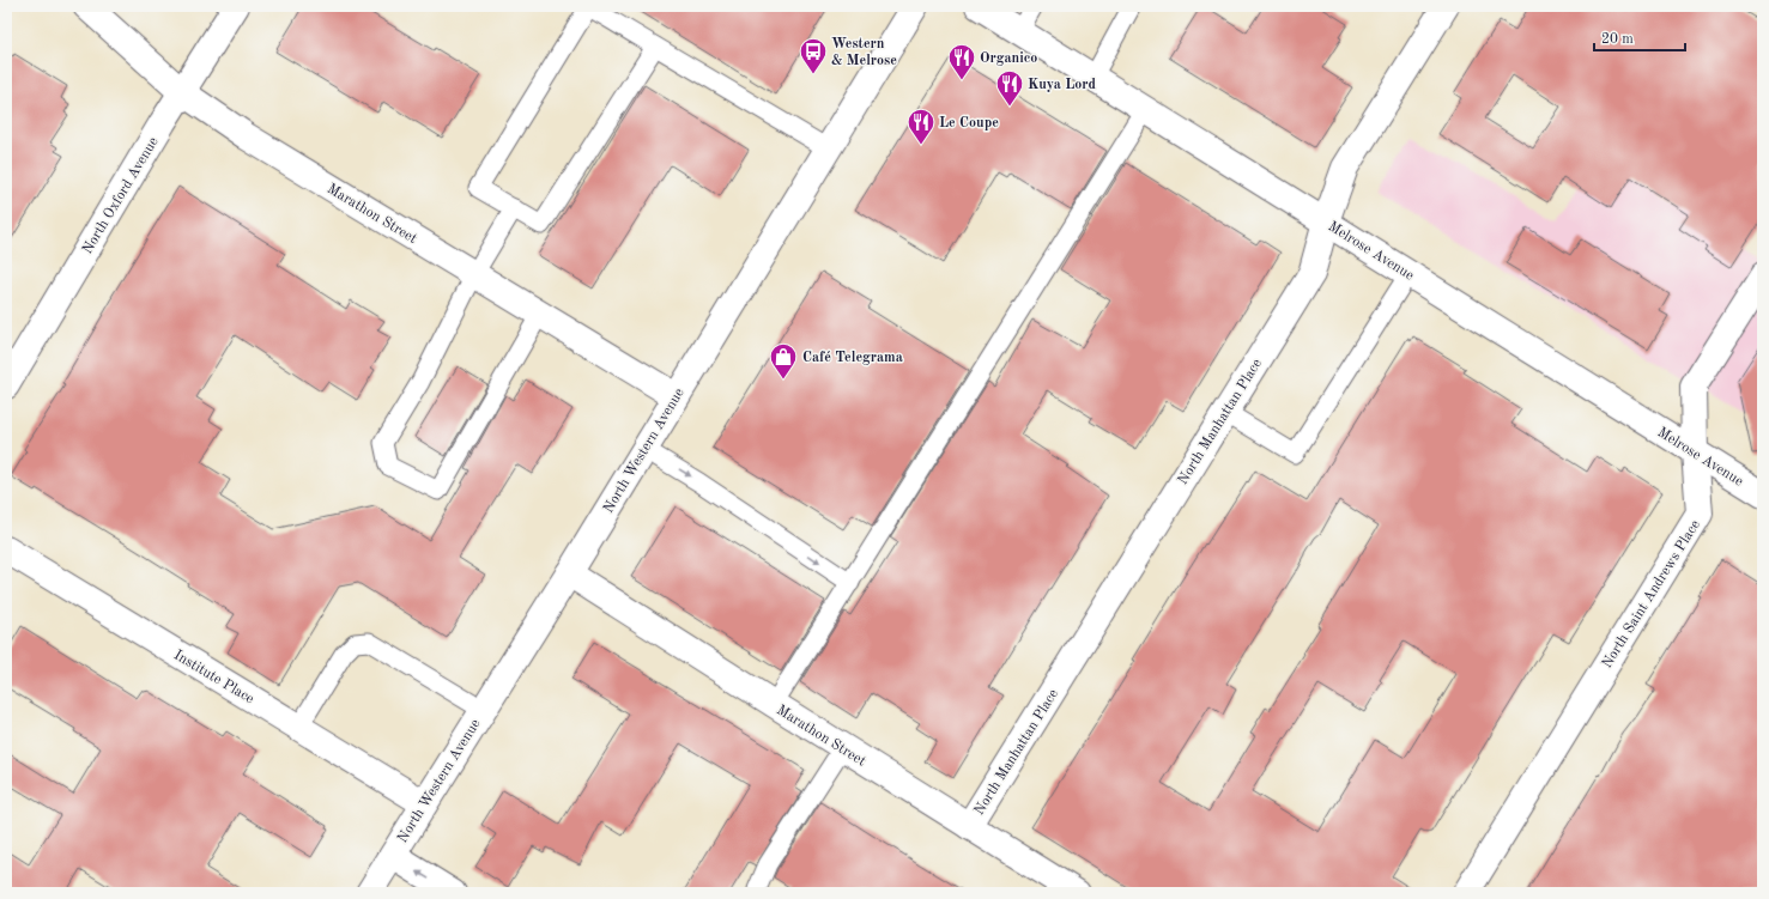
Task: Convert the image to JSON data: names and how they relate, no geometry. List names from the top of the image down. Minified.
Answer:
{"streets":{"street":["North Oxford Avenue","Marathon Street","Melrose Avenue","North Manhattan Place","North Western Avenue","North Saint Andrews Place","Institute Place"]},"crossings":[["North Oxford Avenue","Marathon Street"],["Marathon Street","North Manhattan Place"],["Marathon Street","North Western Avenue"],["Melrose Avenue","North Manhattan Place"],["Melrose Avenue","North Saint Andrews Place"],["North Western Avenue","Institute Place"]],"places":{"bus stop":["Western & Melrose"],"restaurant":["Organico","Kuya Lord","Le Coupe"],"shop":["Café Telegrama"]},"scale_bar":"20 m"}
